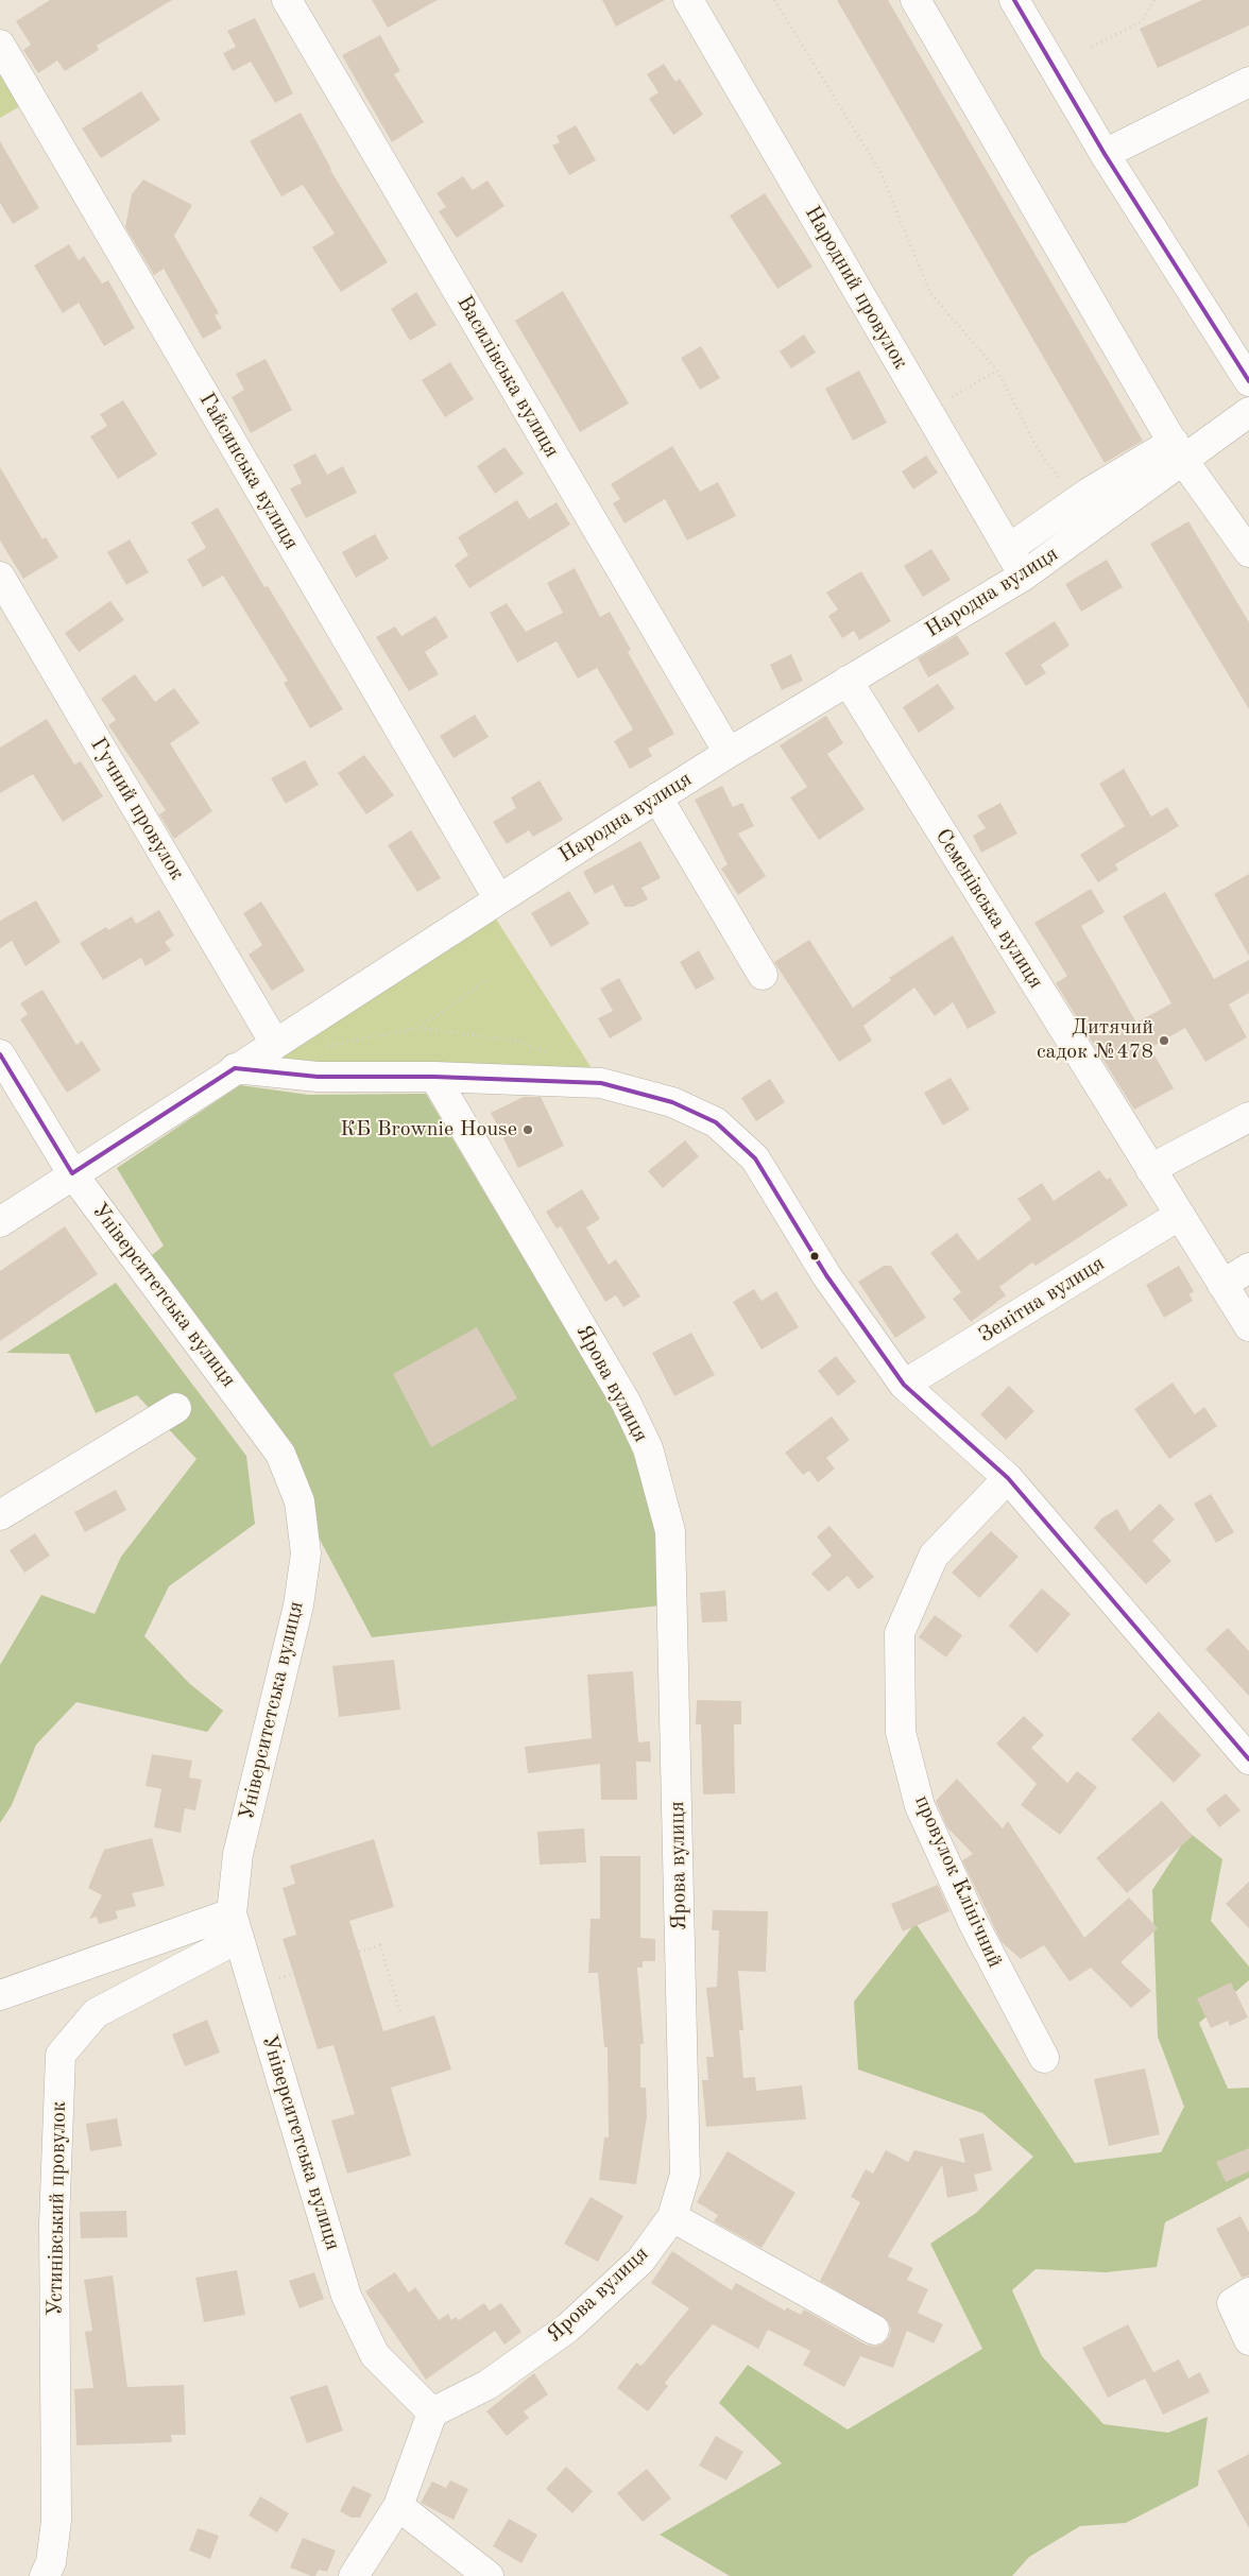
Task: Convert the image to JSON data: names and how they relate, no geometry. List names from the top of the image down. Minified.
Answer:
{"streets":{"street":["Народний провулок","Василівська вулиця","Гайсинська вулиця","Народна вулиця","Гучний провулок","Семенівська вулиця","Університетська вулиця","Зенітна вулиця","Ярова вулиця","провулок Клінічний","Устинівський провулок"]},"crossings":[["Народний провулок","Народна вулиця"],["Василівська вулиця","Народна вулиця"],["Гайсинська вулиця","Народна вулиця"],["Народна вулиця","Гучний провулок"],["Народна вулиця","Семенівська вулиця"],["Народна вулиця","Університетська вулиця"],["Семенівська вулиця","Зенітна вулиця"],["Університетська вулиця","Ярова вулиця"],["Університетська вулиця","Устинівський провулок"]],"places":["Дитячий садок №478","КБ Brownie House"]}
